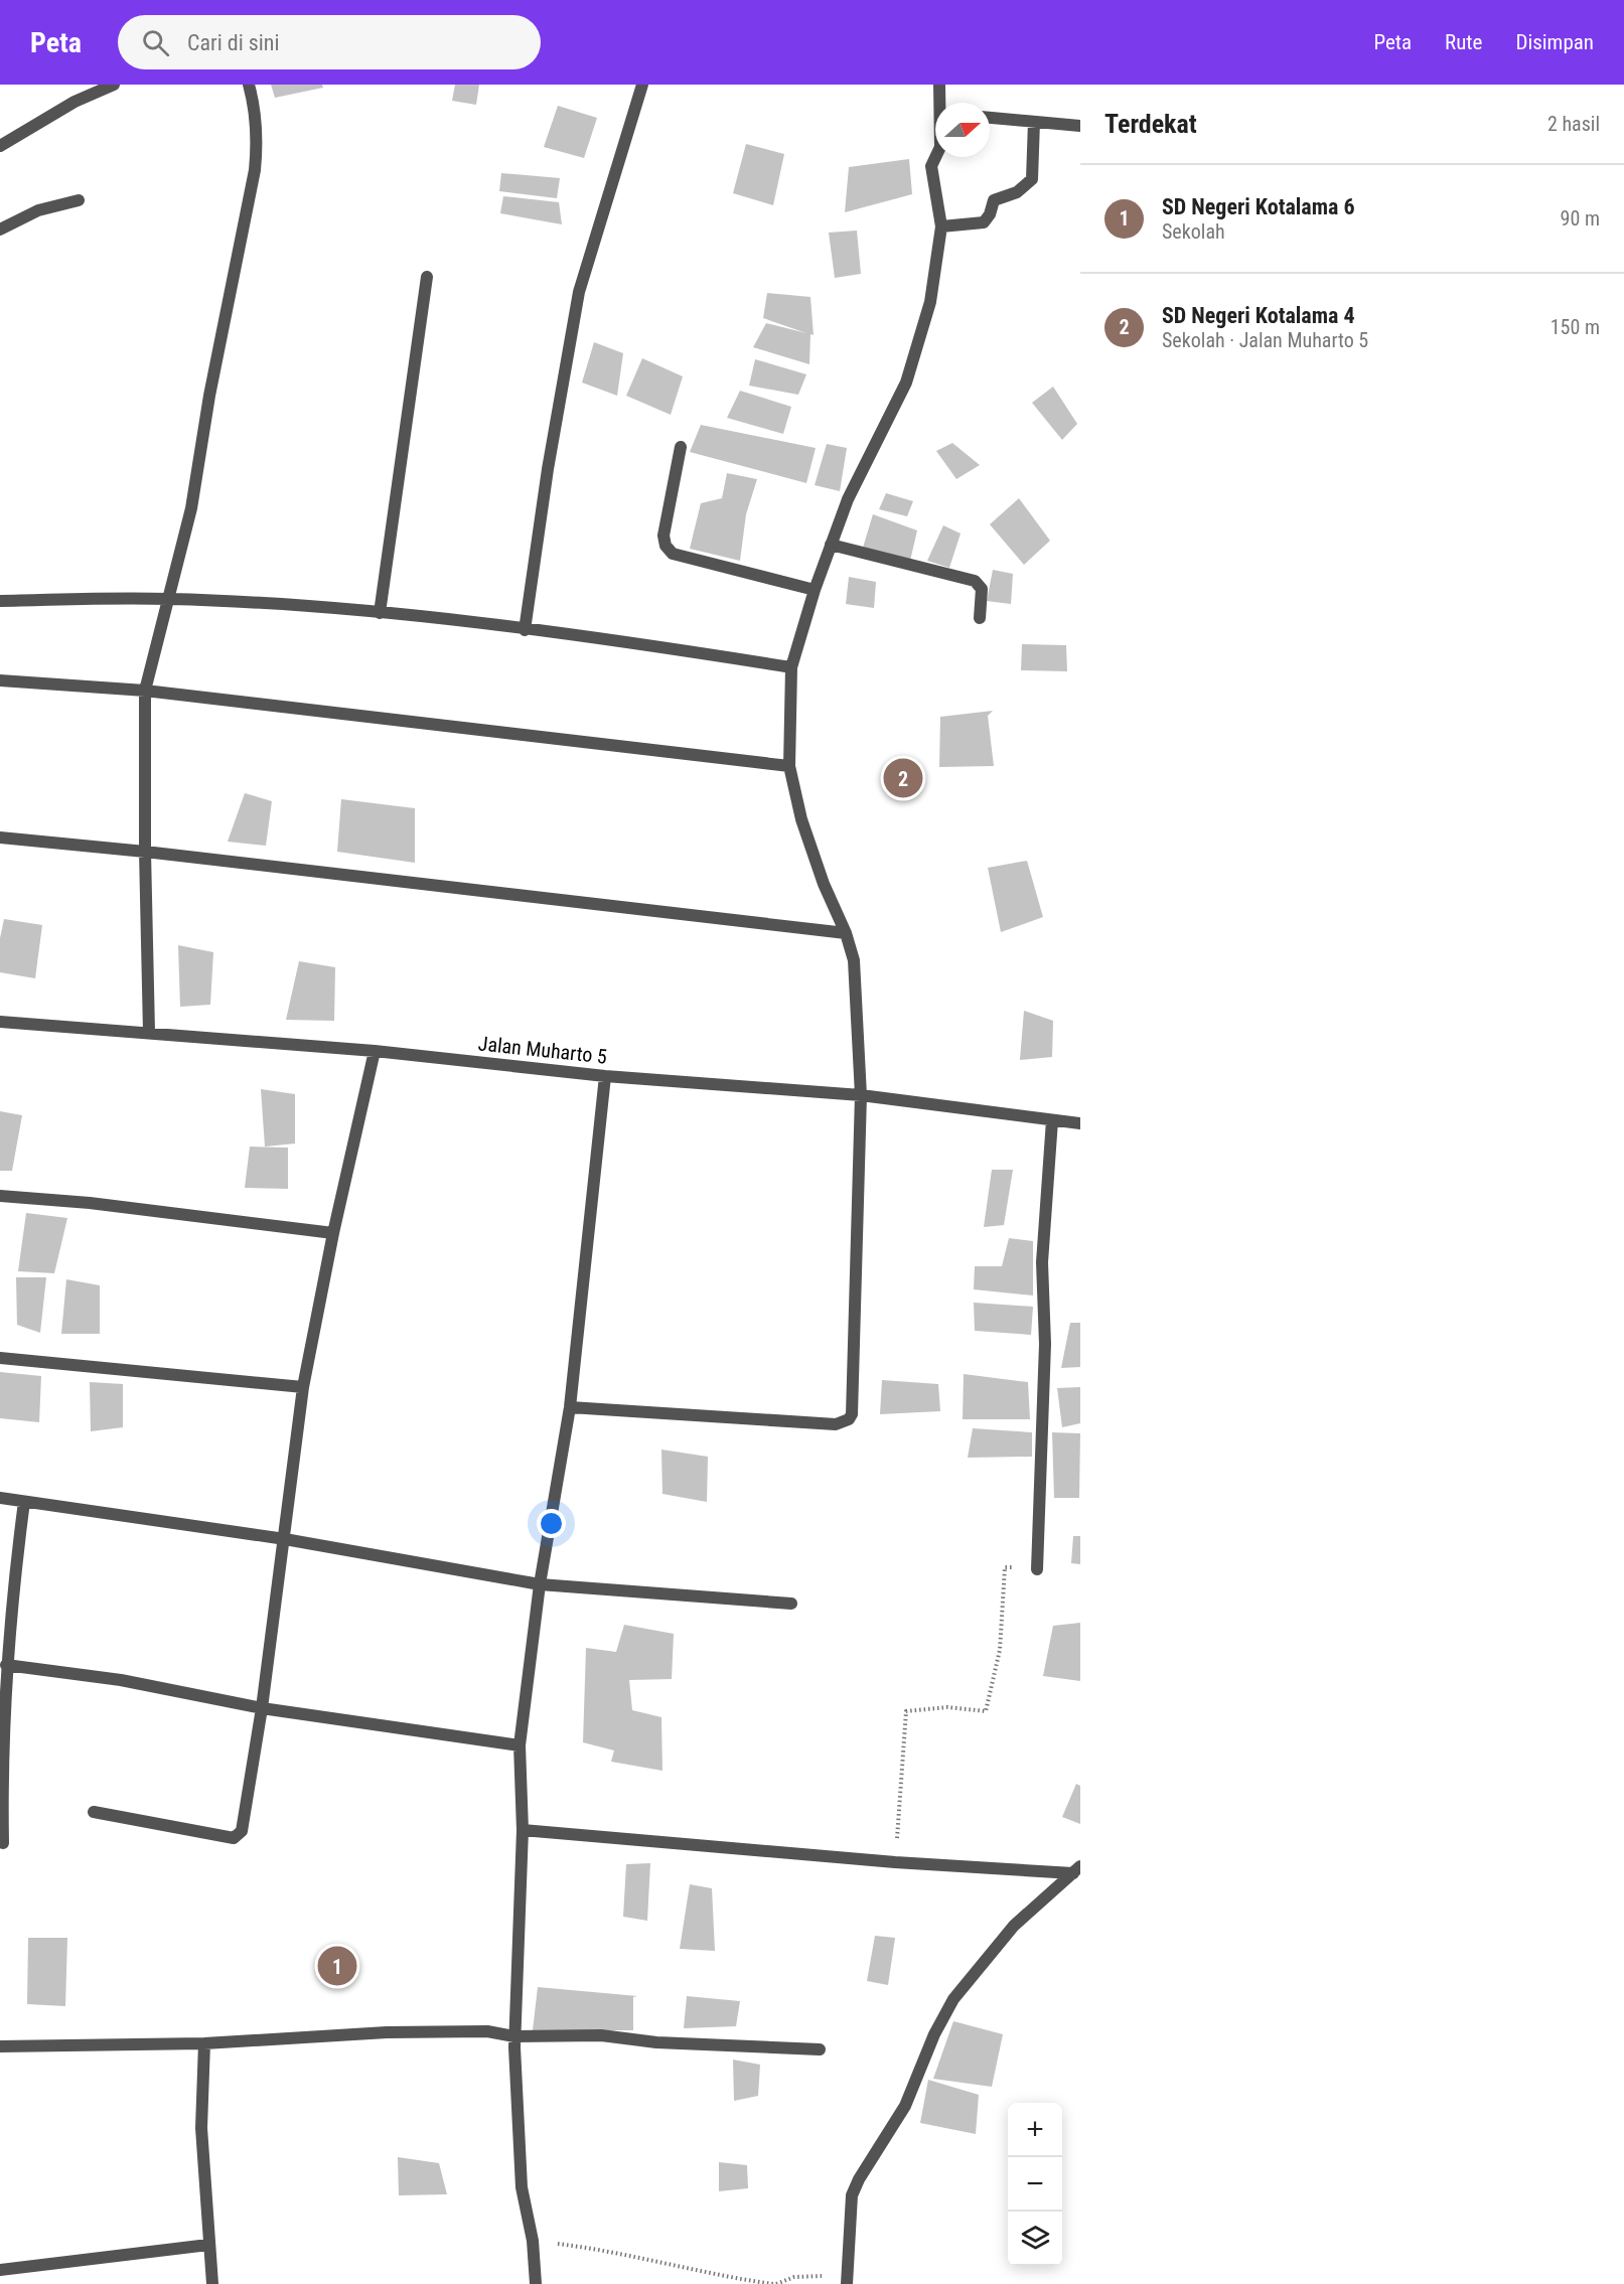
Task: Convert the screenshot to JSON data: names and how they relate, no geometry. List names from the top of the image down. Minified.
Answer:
{"streets":{"street":["Jalan Muharto 5"]},"north":"right","page":{"header":"Peta","search":"Cari di sini","nav":["Peta","Rute","Disimpan"],"heading":["Terdekat","2 hasil"],"list":[{"mark":"1","name":"SD Negeri Kotalama 6","note":"Sekolah","value":"90 m"},{"mark":"2","name":"SD Negeri Kotalama 4","note":"Sekolah · Jalan Muharto 5","value":"150 m"}],"pins":["2","1"],"map_buttons":["+","−"]}}
